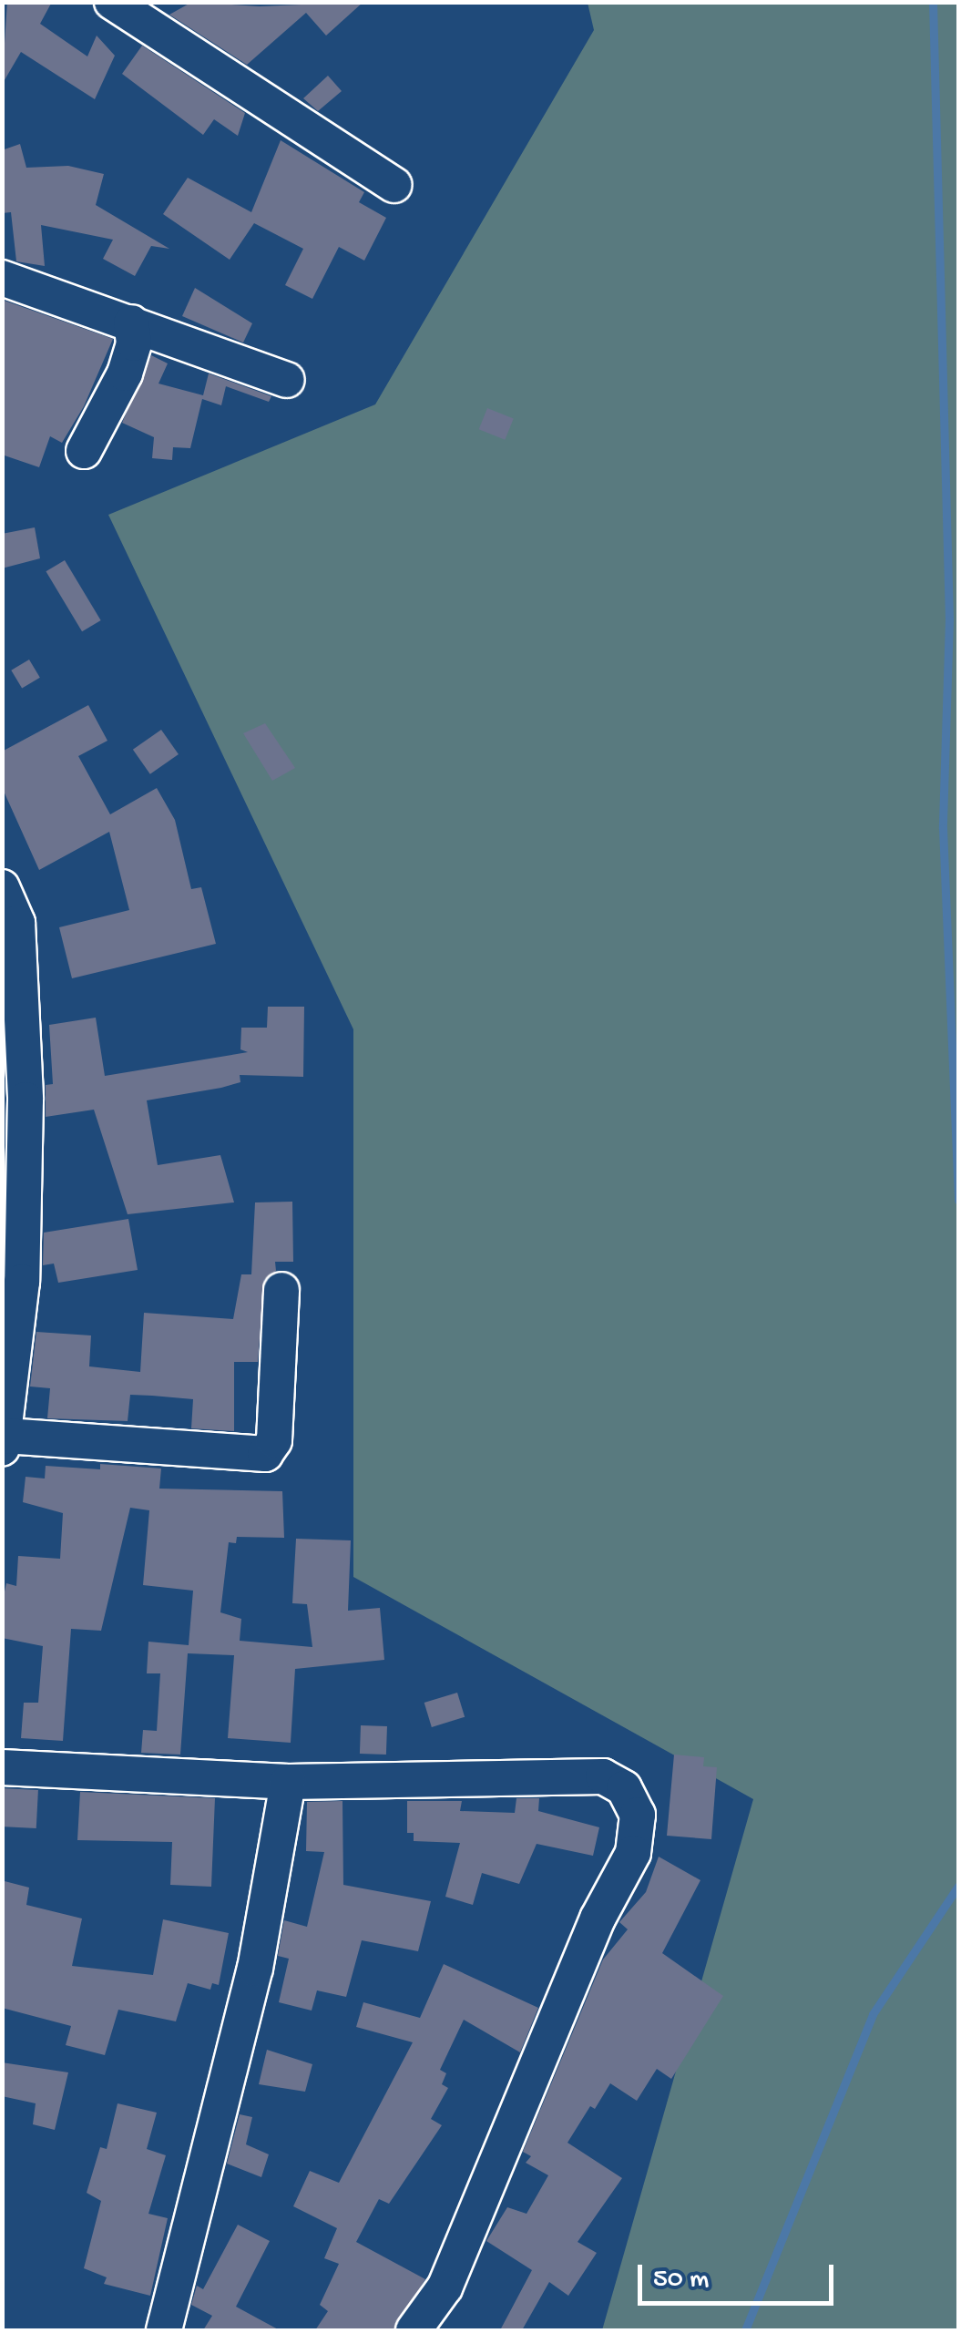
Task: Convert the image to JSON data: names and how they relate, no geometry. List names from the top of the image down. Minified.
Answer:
{"scale_bar":"50 m"}
